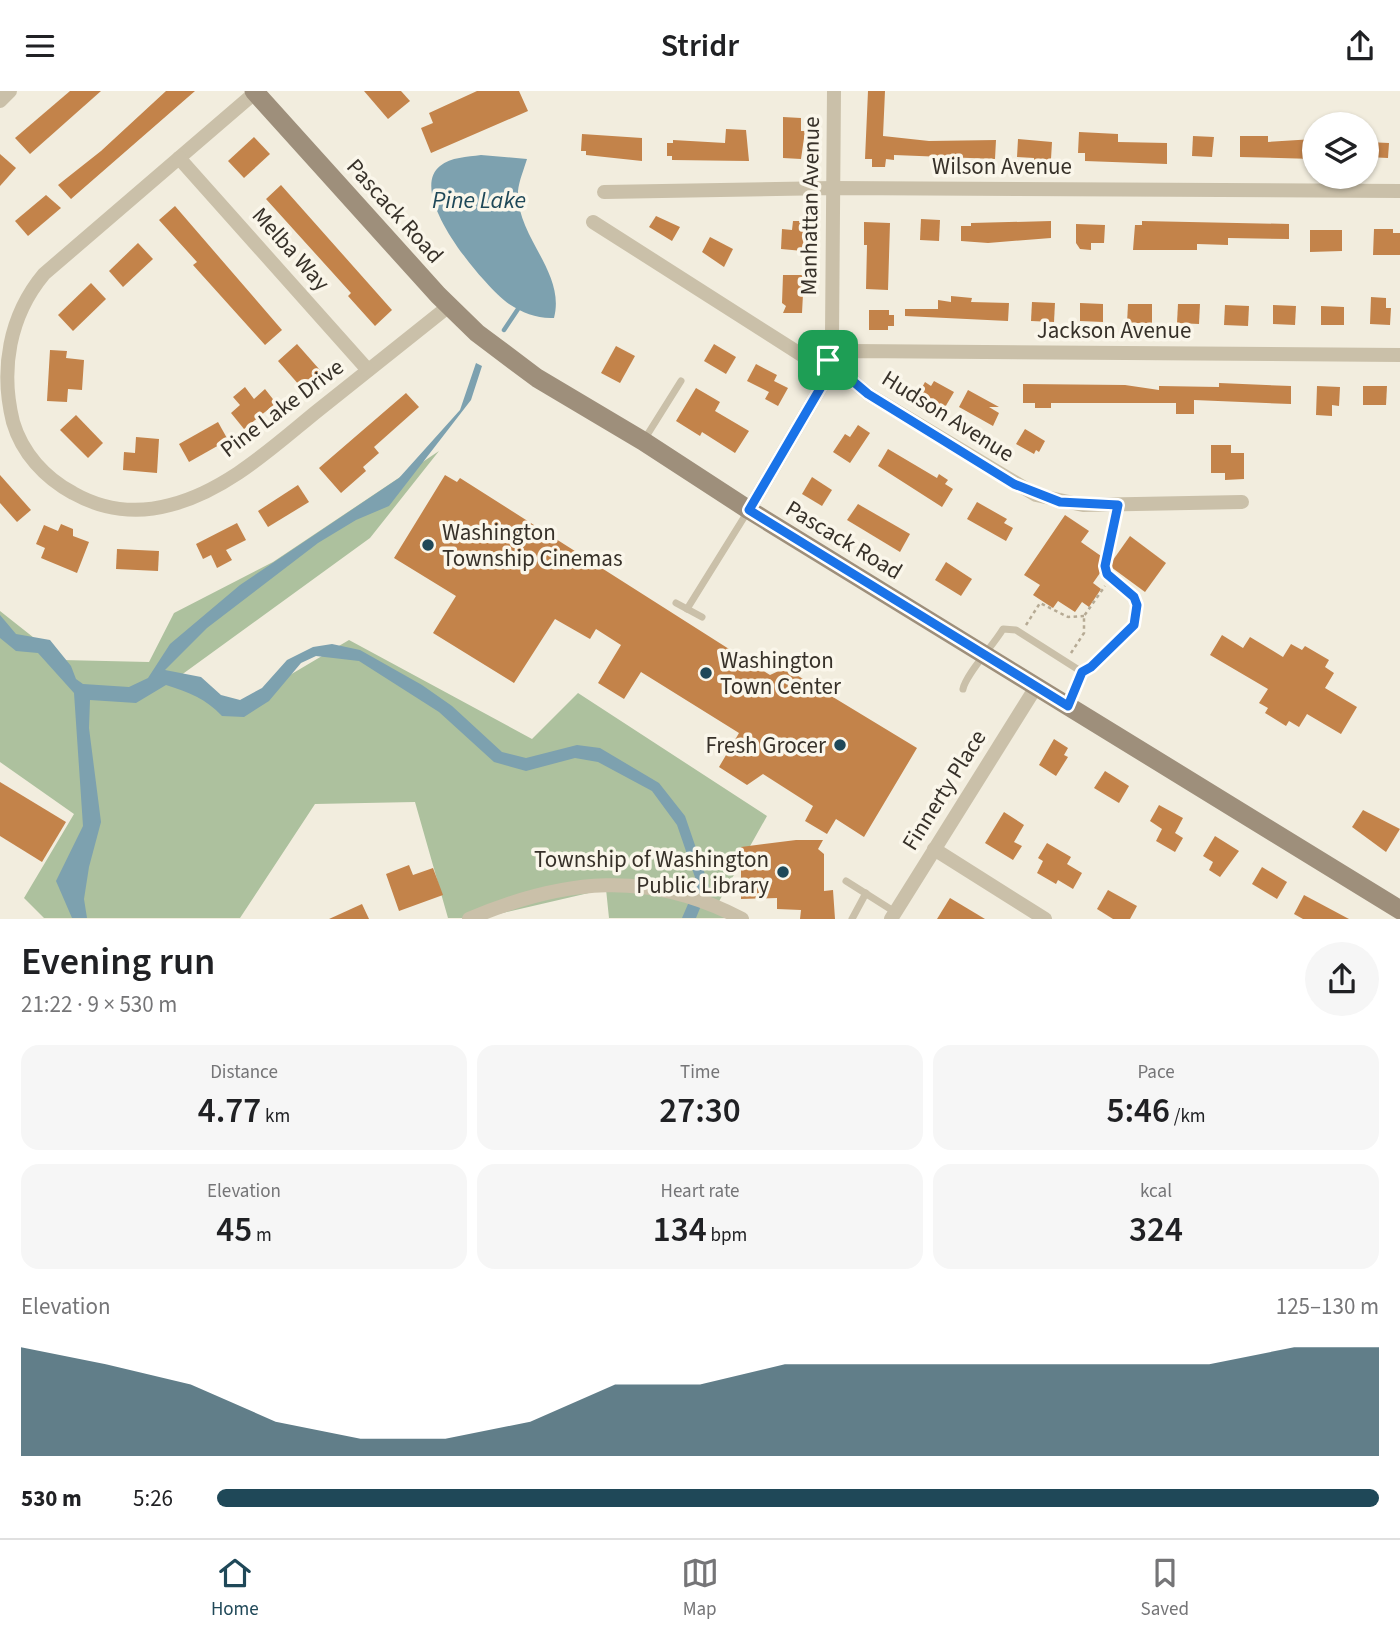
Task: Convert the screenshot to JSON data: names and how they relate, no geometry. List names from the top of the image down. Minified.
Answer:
{"streets":{"street":["Wilson Avenue","Manhattan Avenue","Pascack Road","Melba Way","Jackson Avenue","Pine Lake Drive","Hudson Avenue","Finnerty Place"]},"crossings":[["Wilson Avenue","Manhattan Avenue"],["Manhattan Avenue","Pascack Road"],["Manhattan Avenue","Jackson Avenue"],["Manhattan Avenue","Hudson Avenue"],["Pascack Road","Pine Lake Drive"],["Pascack Road","Finnerty Place"],["Melba Way","Pine Lake Drive"],["Jackson Avenue","Hudson Avenue"]],"water":["Pine Lake"],"places":["Washington Township Cinemas","Washington Town Center","Fresh Grocer","Township of Washington Public Library"],"page":{"header":"Stridr","heading":["Evening run","21:22 · 9 × 530 m"],"stats":[["Distance","4.77 km"],["Time","27:30"],["Pace","5:46 /km"],["Elevation","45 m"],["Heart rate","134 bpm"],["kcal","324"]],"chart":["Elevation","125–130 m"],"list":[{"name":"530 m","note":"5:26"}],"tabs":["Home","Map","Saved"]}}
